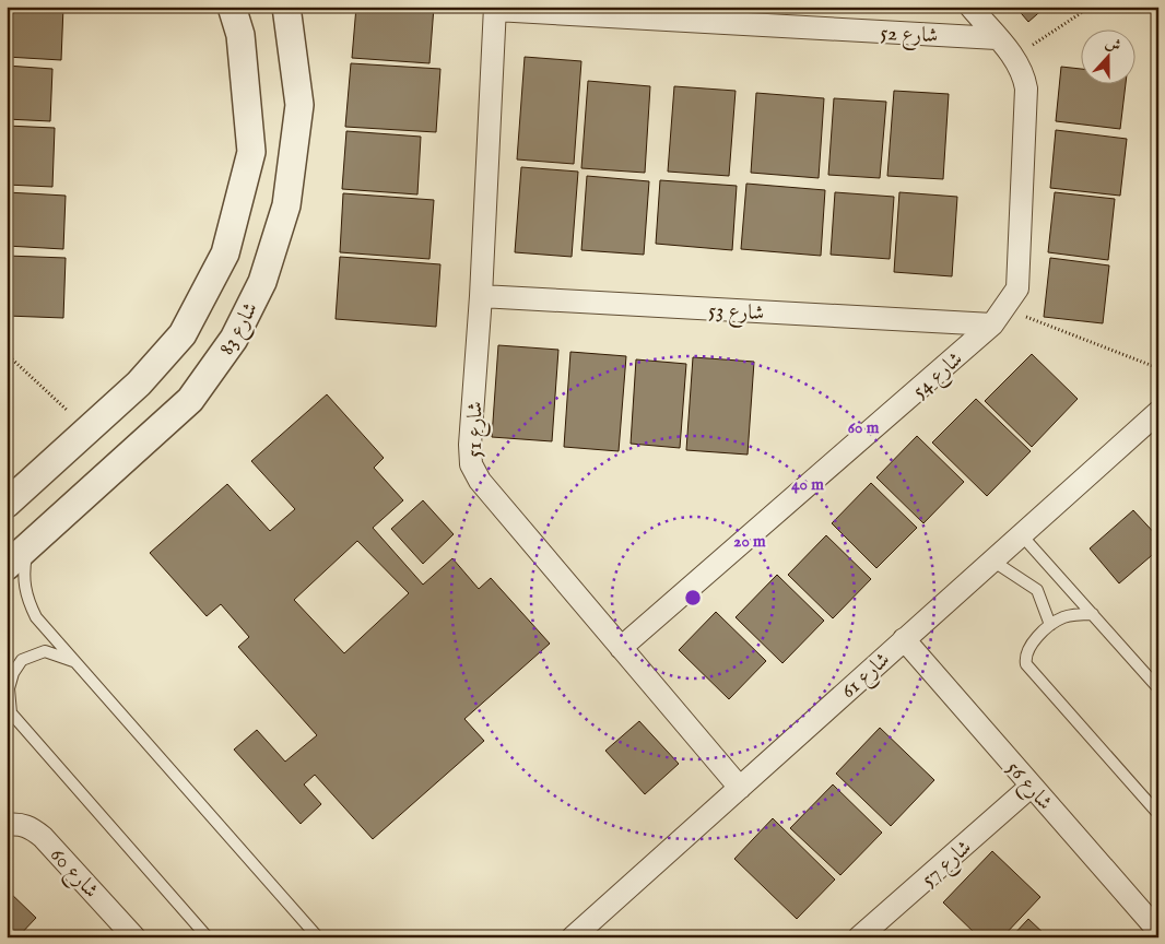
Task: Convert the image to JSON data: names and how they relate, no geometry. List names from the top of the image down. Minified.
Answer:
{"streets":{"street":["شارع 52","شارع 53","شارع 83","شارع 54","شارع 51","شارع 61","شارع 56","شارع 57","شارع 60"]},"crossings":[["شارع 52","شارع 54"],["شارع 52","شارع 51"],["شارع 53","شارع 54"],["شارع 53","شارع 51"],["شارع 54","شارع 51"],["شارع 51","شارع 61"],["شارع 61","شارع 56"],["شارع 56","شارع 57"]],"north":"top","rings":["60 m","40 m","20 m"]}
